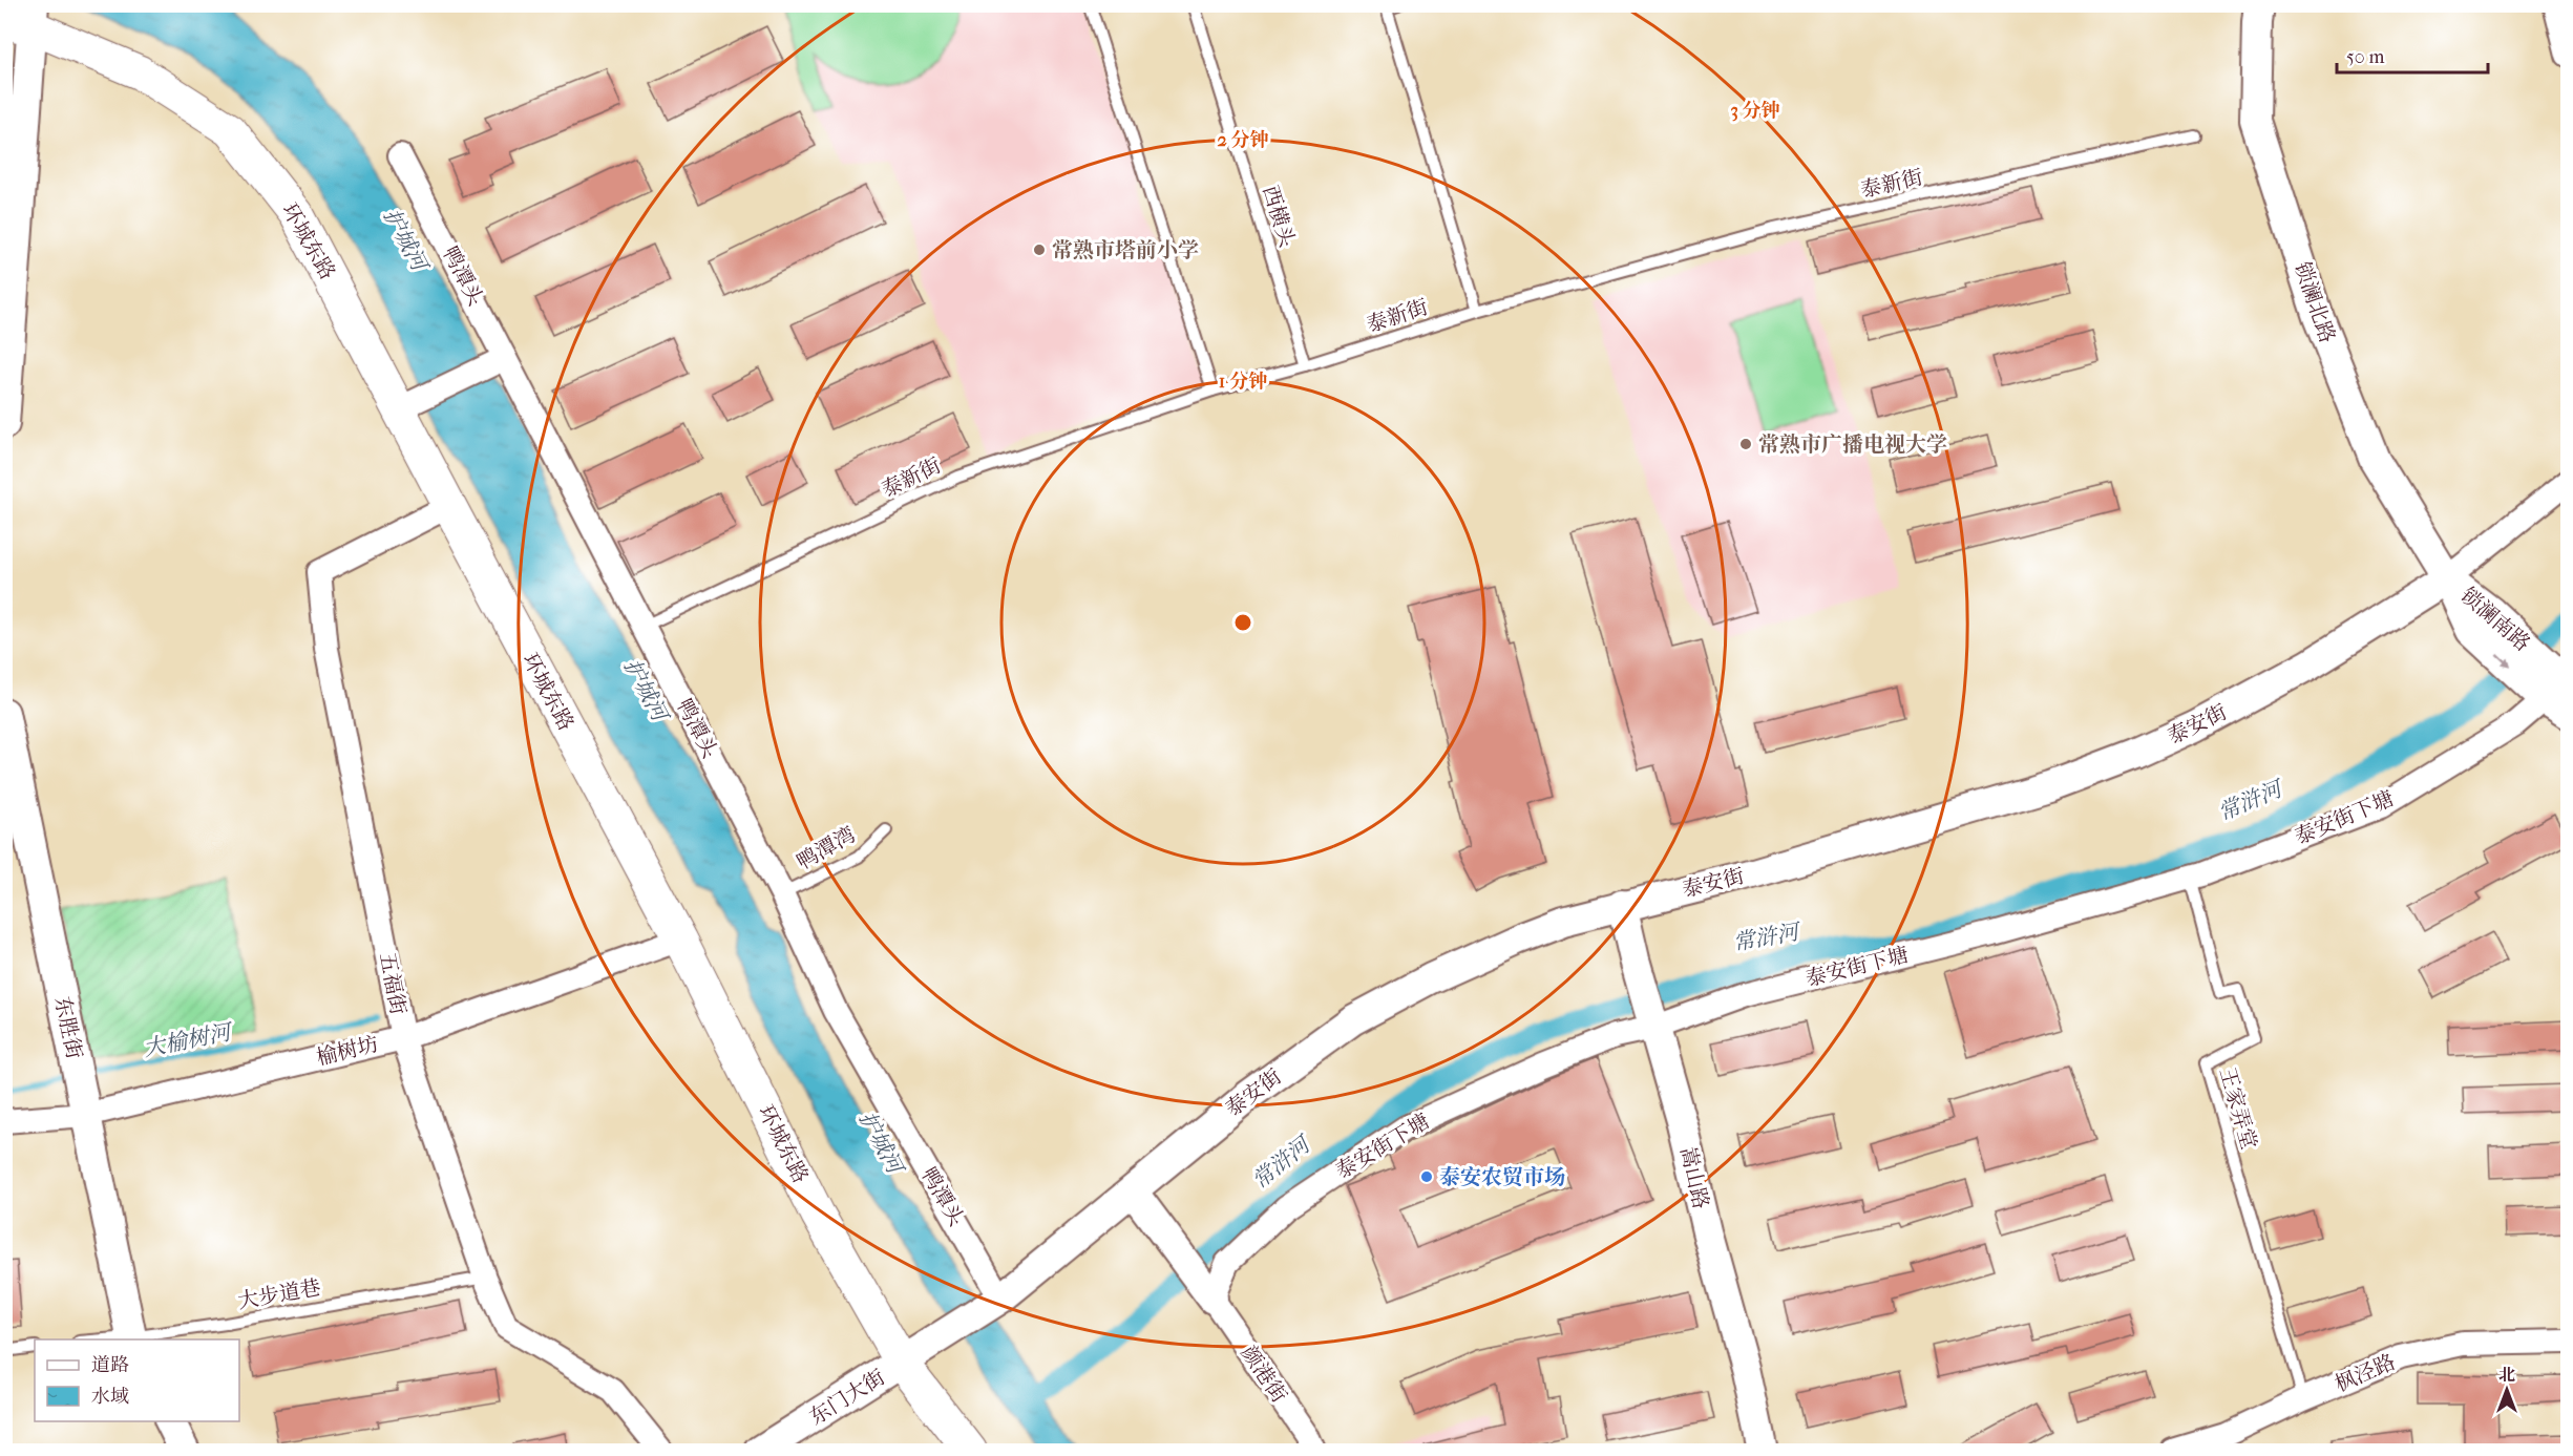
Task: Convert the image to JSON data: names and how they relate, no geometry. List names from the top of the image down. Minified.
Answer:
{"streets":{"main road":["环城东路"],"street":["鸭潭头","锁澜北路","锁澜南路","泰安街","泰安街下塘","五福街","东胜街","榆树坊","嵩山路","枫泾路","颜港街","东门大街"],"lane":["泰新街","西横头","鸭潭湾","王家弄堂","大步道巷"]},"crossings":[["泰新街","西横头"],["泰新街","鸭潭头"],["环城东路","泰安街"],["环城东路","五福街"],["环城东路","榆树坊"],["环城东路","东门大街"],["鸭潭头","泰安街"],["鸭潭头","鸭潭湾"],["锁澜北路","锁澜南路"],["锁澜北路","泰安街"],["锁澜南路","泰安街"],["锁澜南路","泰安街下塘"],["泰安街","嵩山路"],["泰安街","东门大街"],["泰安街下塘","王家弄堂"],["泰安街下塘","嵩山路"],["泰安街下塘","颜港街"],["五福街","榆树坊"],["五福街","大步道巷"],["东胜街","榆树坊"],["东胜街","大步道巷"],["王家弄堂","枫泾路"]],"water":["护城河","常浒河","大榆树河"],"places":["常熟市塔前小学","常熟市广播电视大学","泰安农贸市场"],"legend":["道路","水域"],"scale_bar":"50 m","north":"top","rings":["3 分钟","2 分钟","1 分钟"]}
